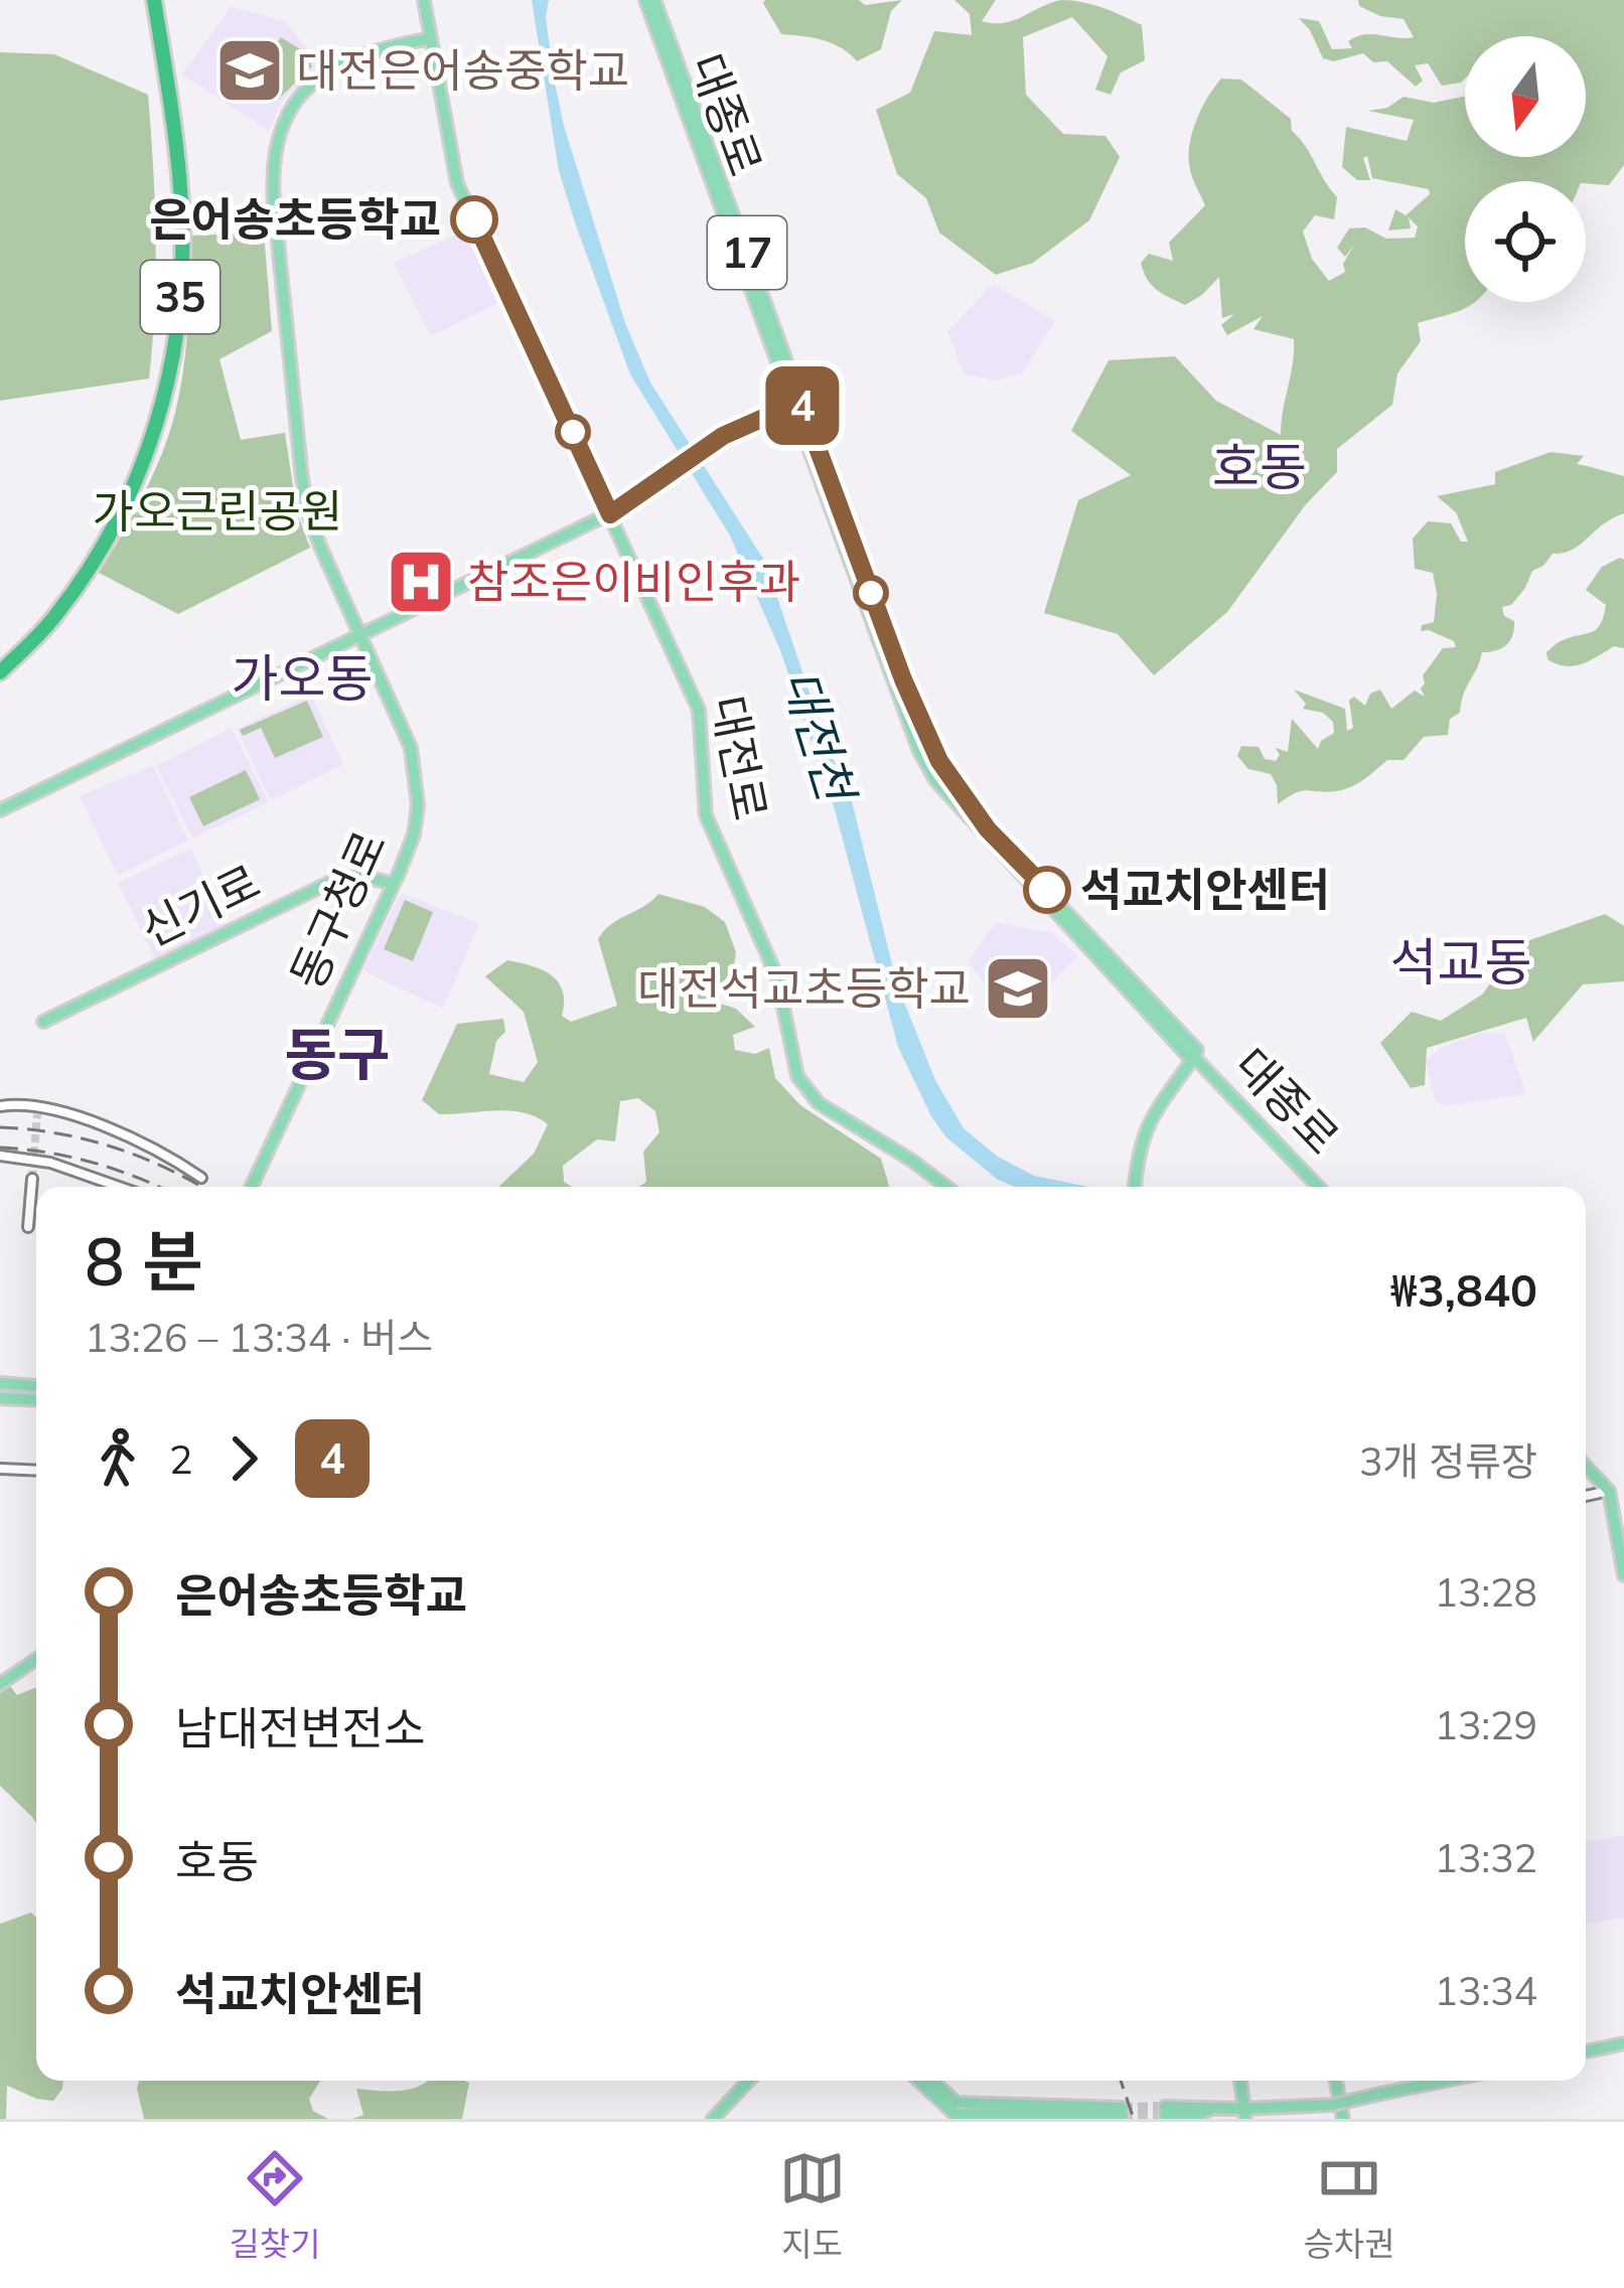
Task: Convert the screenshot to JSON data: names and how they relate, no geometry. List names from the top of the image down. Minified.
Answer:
{"streets":{"highway":["35"],"main road":["대종로","17","대전로","신기로","동구청로"]},"crossings":[["대전로","동구청로"],["신기로","동구청로"]],"districts":["호동","가오동","석교동","동구"],"water":["대전천"],"parks":["가오근린공원"],"places":{"school or university":["대전은어송중학교","대전석교초등학교"],"other":["은어송초등학교","석교치안센터"],"hospital":["참조은이비인후과"]},"lines":["bus line 4"],"north":"bottom","page":{"on_map":"4","heading":["8 분","13:26 – 13:34 · 버스","₩3,840"],"legs":["2","4","3개 정류장"],"list":[{"name":"은어송초등학교","value":"13:28"},{"name":"남대전변전소","value":"13:29"},{"name":"호동","value":"13:32"},{"name":"석교치안센터","value":"13:34"}],"tabs":["길찾기","지도","승차권"]}}
